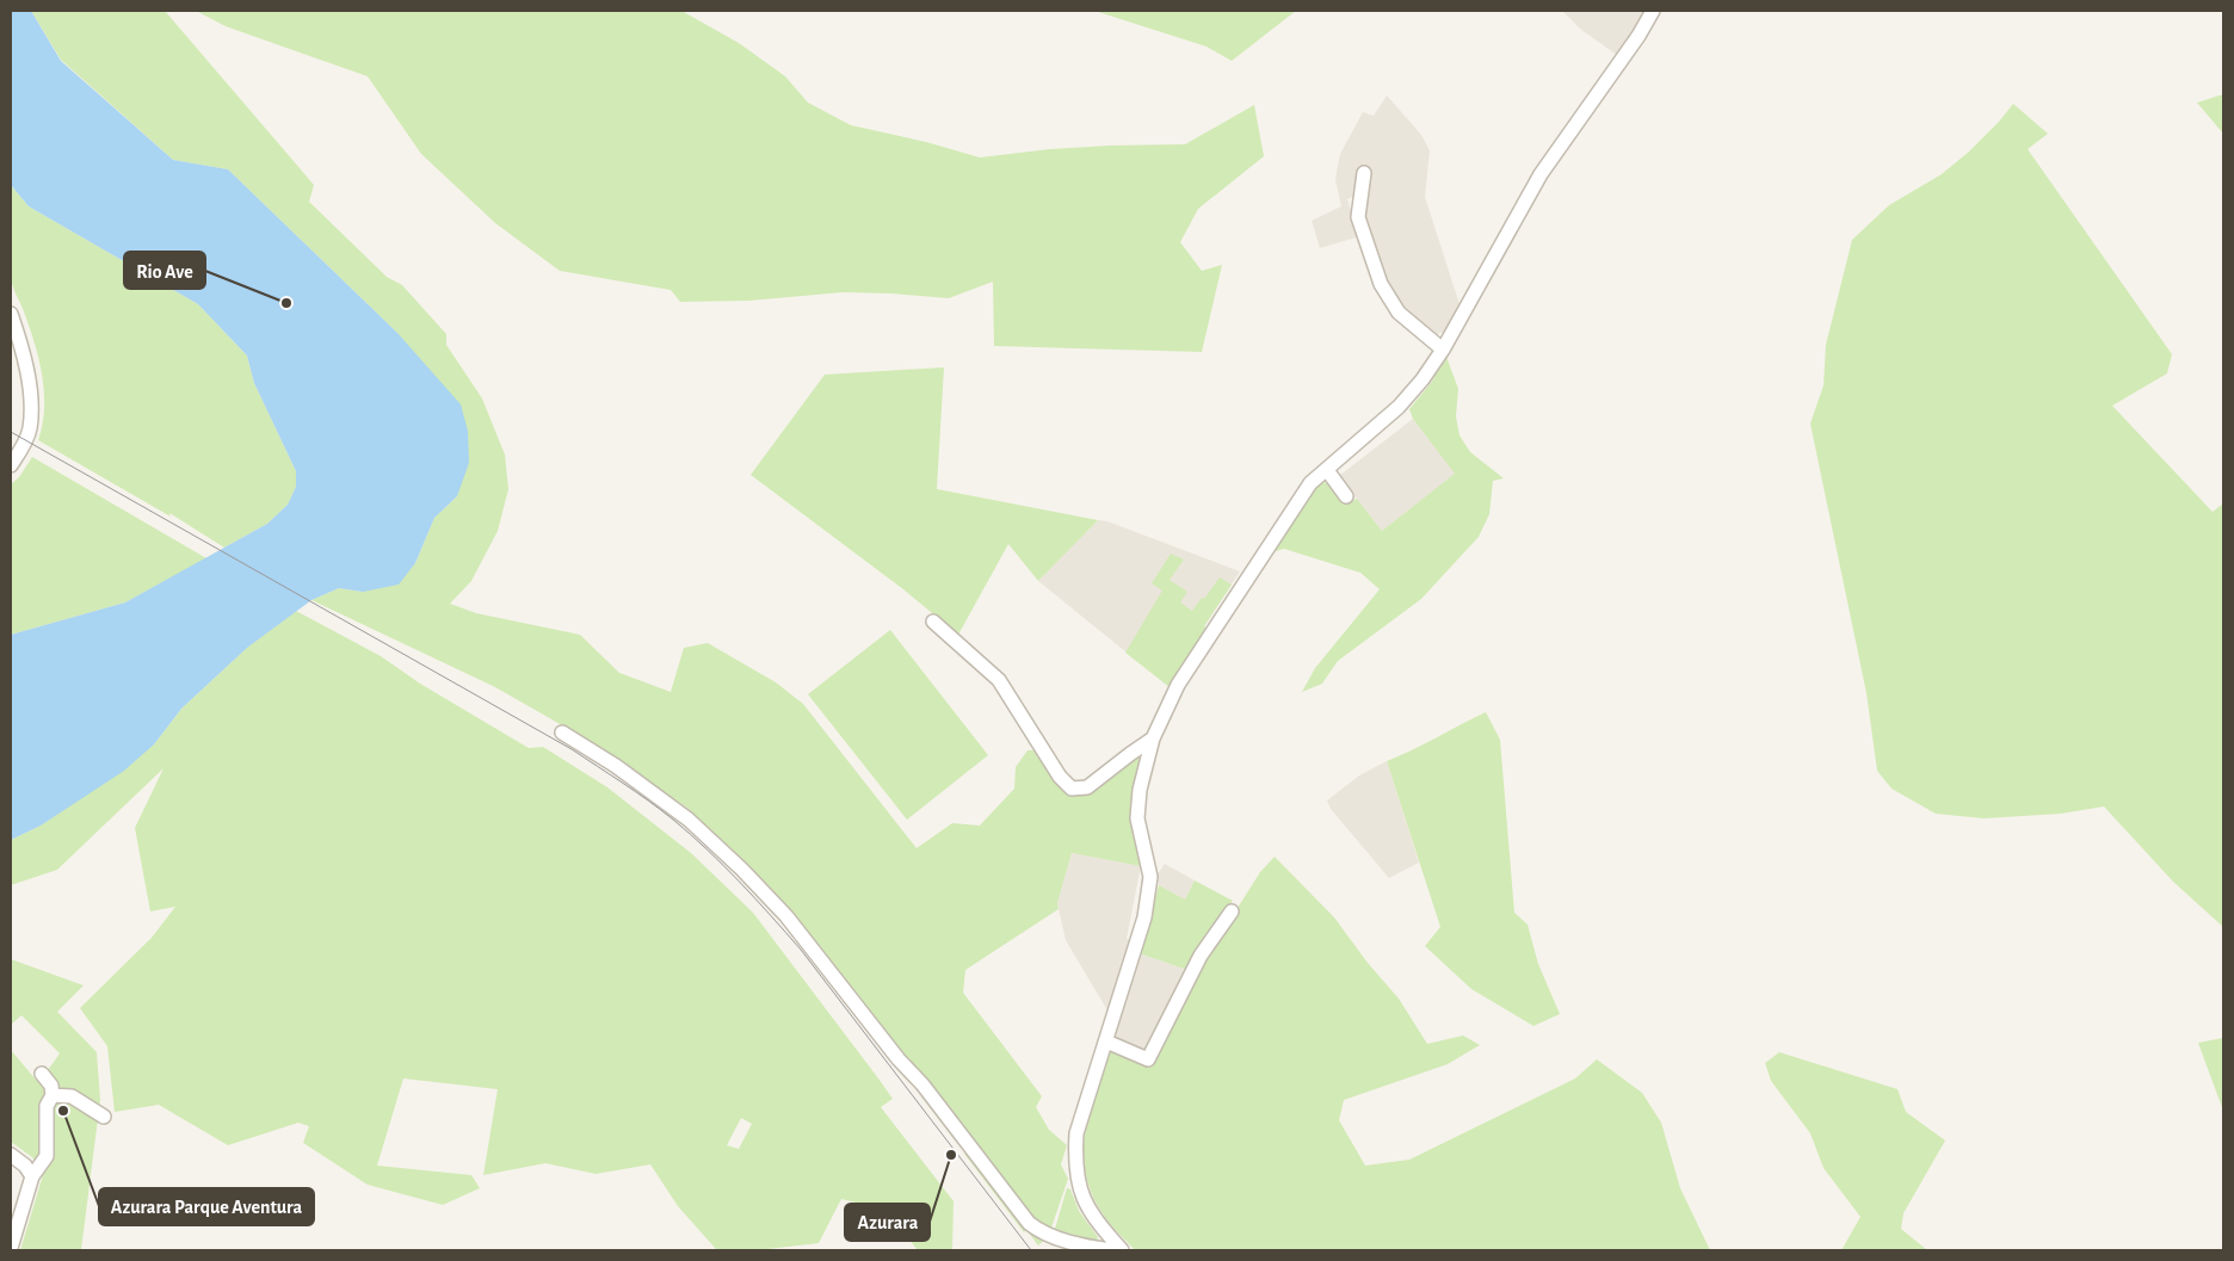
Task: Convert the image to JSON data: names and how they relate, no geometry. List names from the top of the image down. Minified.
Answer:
{"places":["Rio Ave","Azurara Parque Aventura","Azurara"]}
